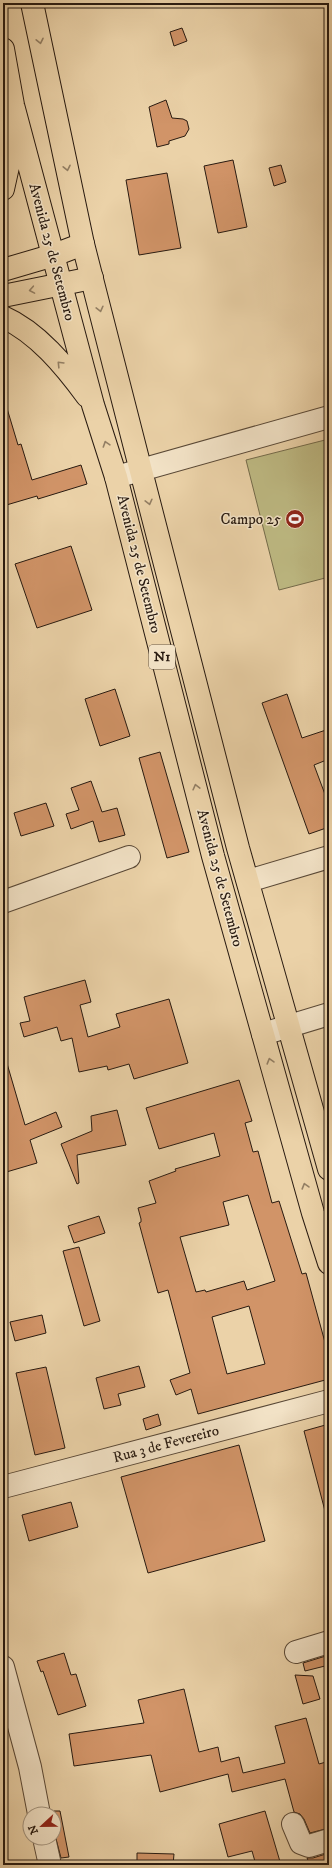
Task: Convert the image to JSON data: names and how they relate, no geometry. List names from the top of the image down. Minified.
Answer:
{"streets":{"main road":["Avenida 25 de Setembro","N1"],"street":["Rua 3 de Fevereiro"]},"places":{"sports":["Campo 25"]},"north":"left"}
